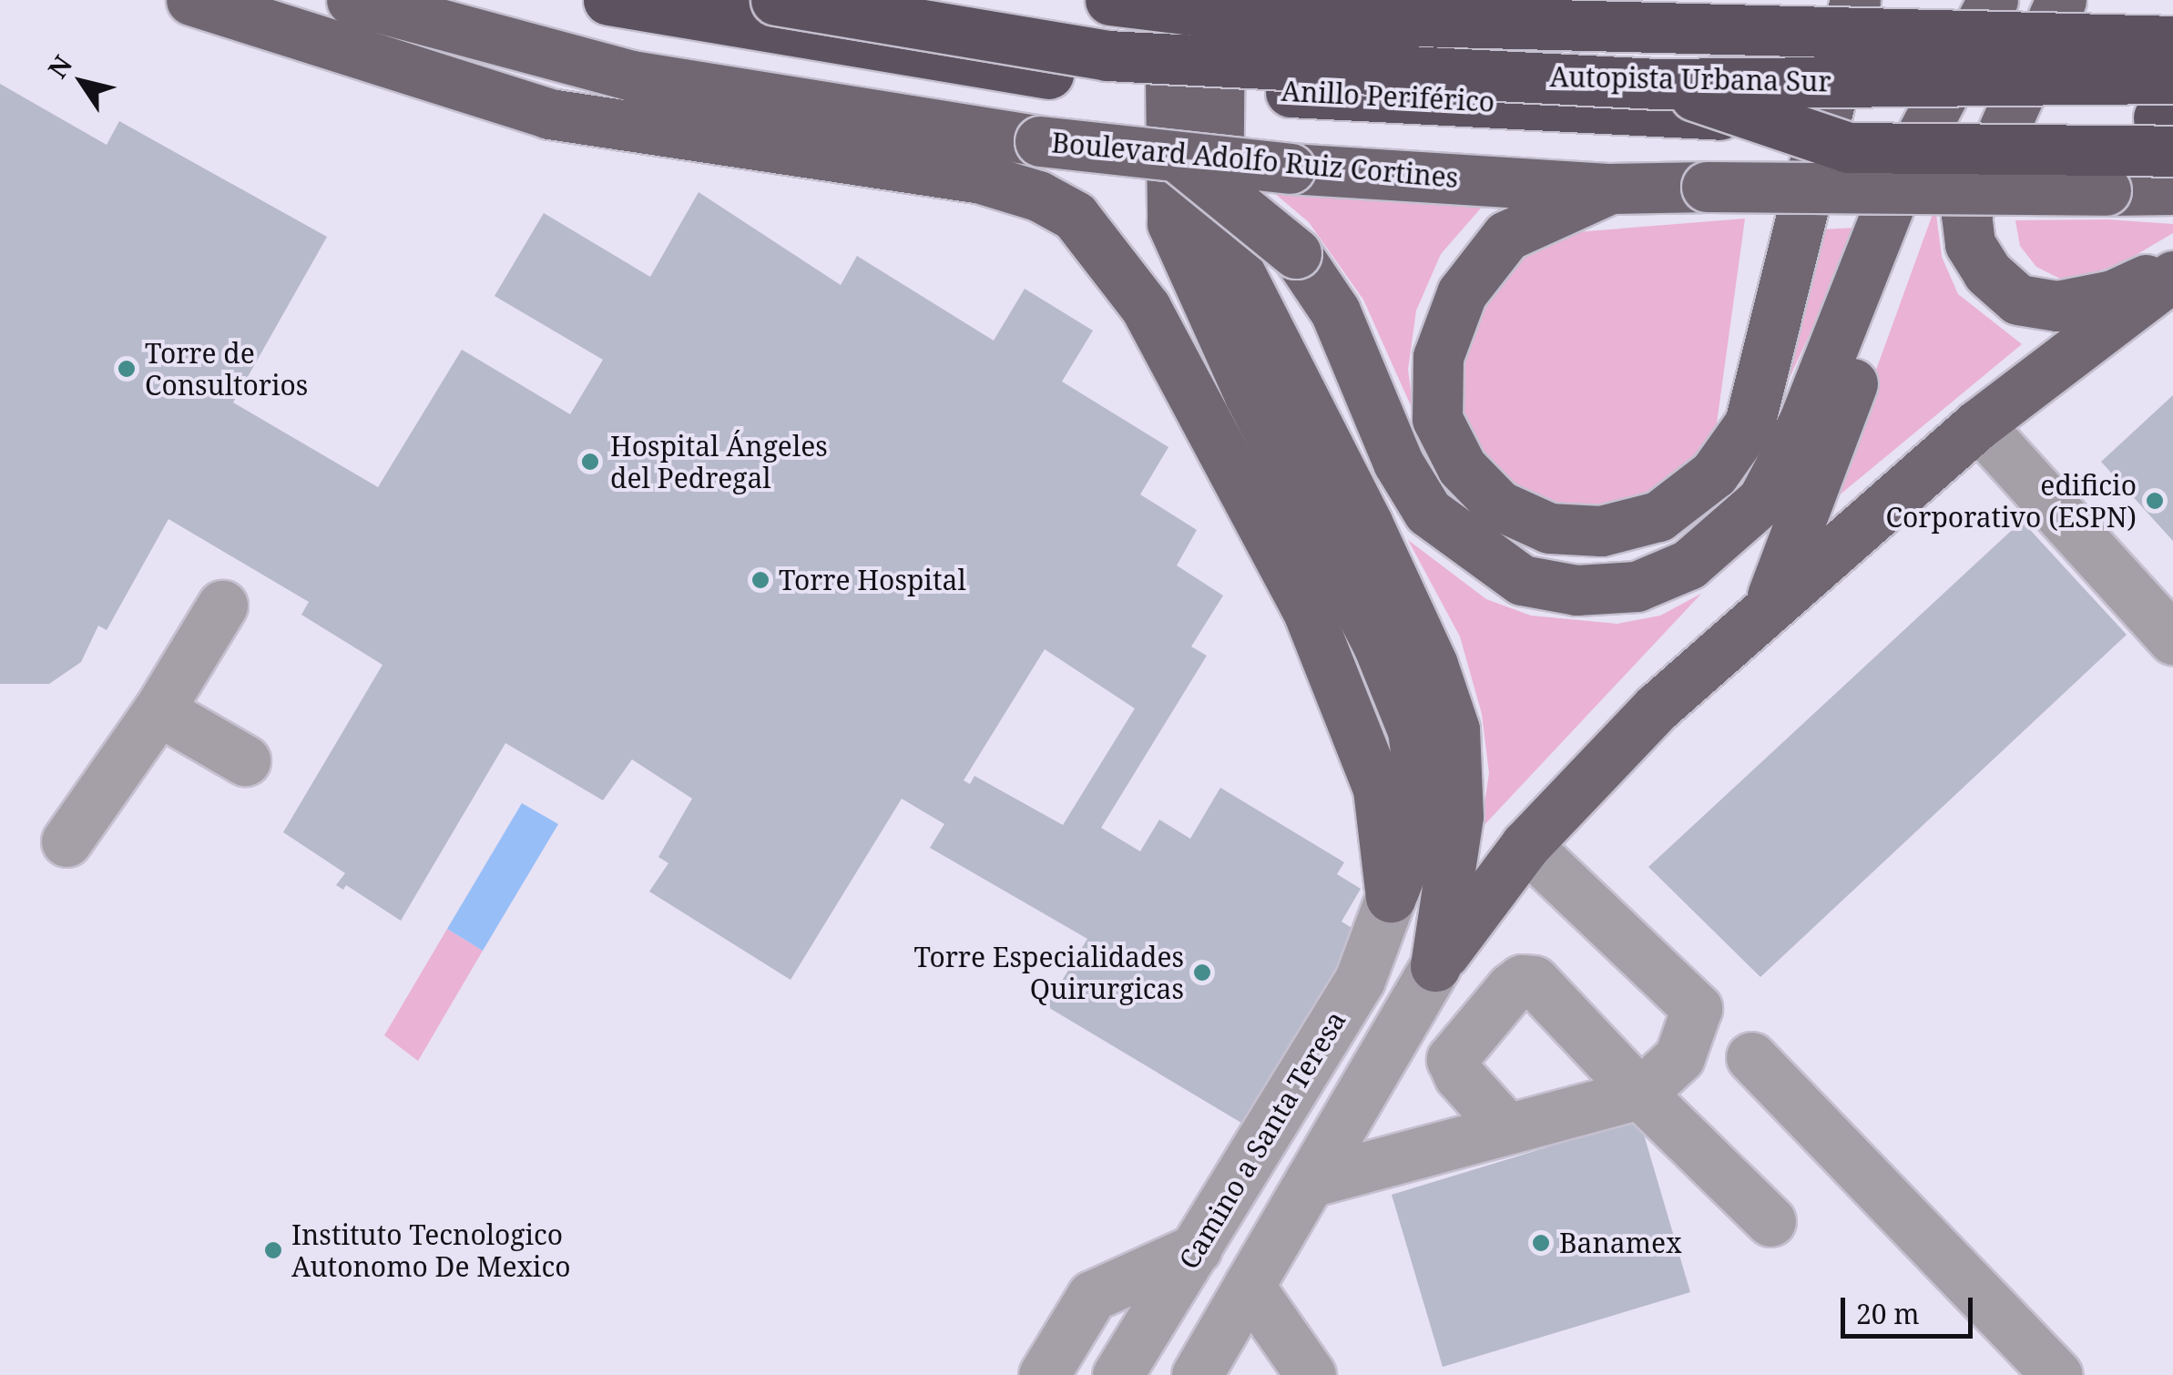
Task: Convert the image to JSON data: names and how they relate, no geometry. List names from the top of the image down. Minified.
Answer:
{"streets":{"highway":["Autopista Urbana Sur","Anillo Periférico"],"main road":["Boulevard Adolfo Ruiz Cortines"],"street":["Camino a Santa Teresa"]},"crossings":[["Autopista Urbana Sur","Anillo Periférico"]],"places":["Torre de Consultorios","Hospital Ángeles del Pedregal","edificio Corporativo (ESPN)","Torre Hospital","Torre Especialidades Quirurgicas","Banamex","Instituto Tecnologico Autonomo De Mexico"],"scale_bar":"20 m","north":"top left"}
